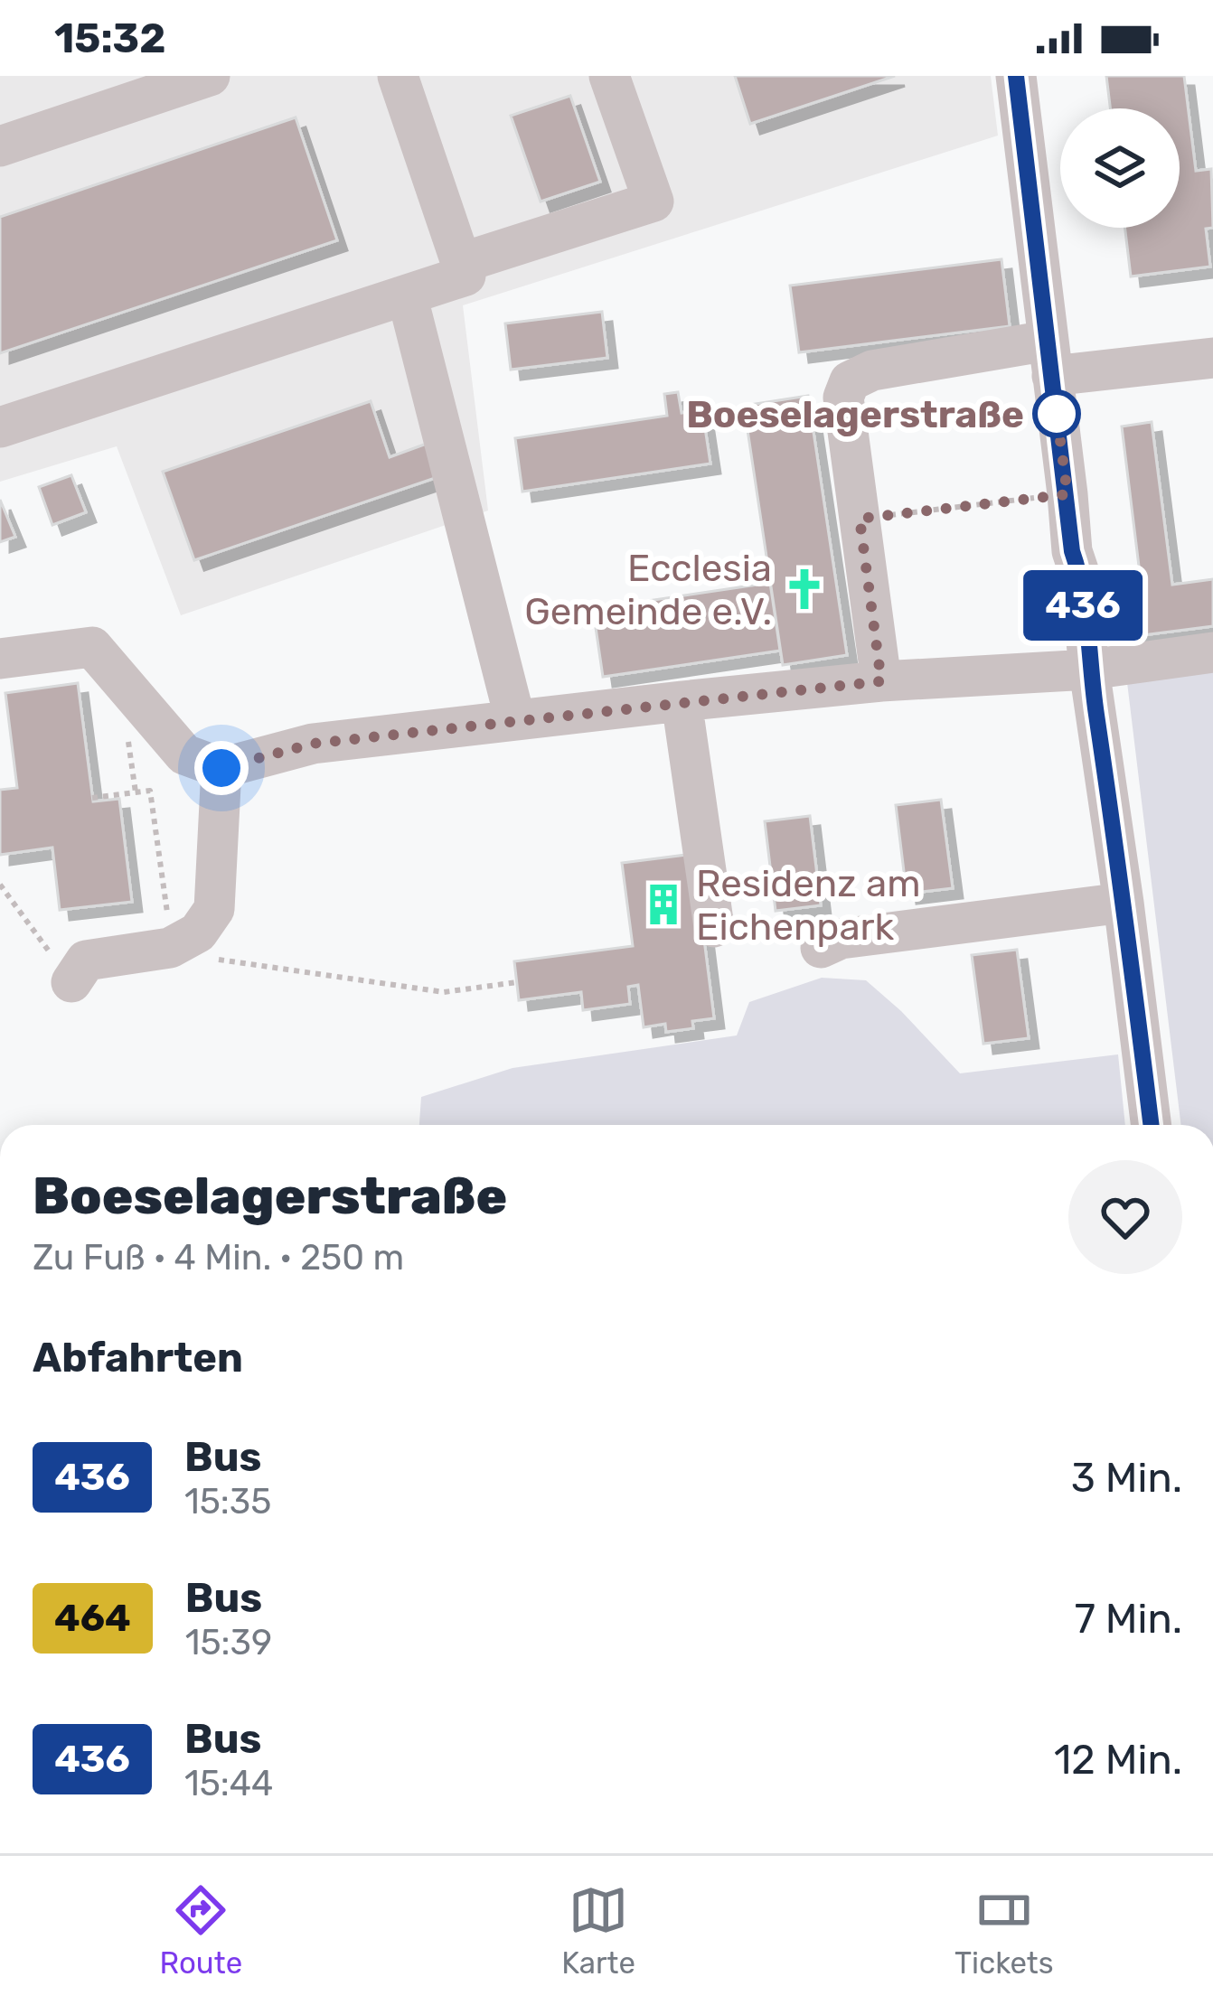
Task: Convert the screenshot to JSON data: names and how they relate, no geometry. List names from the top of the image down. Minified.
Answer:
{"places":{"other":["Boeselagerstraße"],"church":["Ecclesia Gemeinde e.V."],"building":["Residenz am Eichenpark"]},"lines":["bus line 436"],"page":{"status":"15:32","on_map":"436","heading":[["Boeselagerstraße","Zu Fuß · 4 Min. · 250 m"],"Abfahrten"],"list":[{"mark":"436","name":"Bus","note":"15:35","value":"3 Min."},{"mark":"464","name":"Bus","note":"15:39","value":"7 Min."},{"mark":"436","name":"Bus","note":"15:44","value":"12 Min."}],"tabs":["Route","Karte","Tickets"]}}
